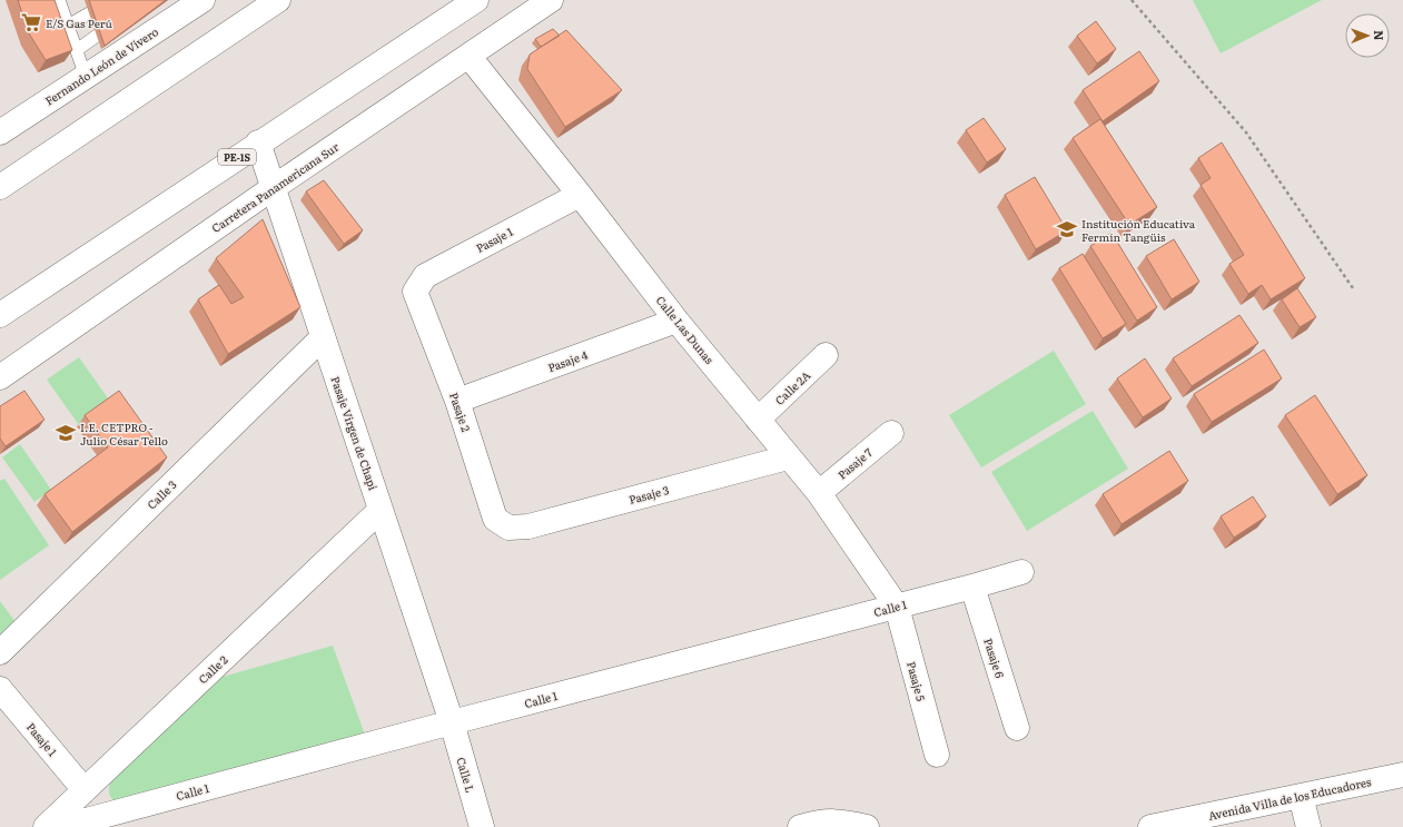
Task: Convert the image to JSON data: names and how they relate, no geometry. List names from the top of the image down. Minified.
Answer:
{"streets":{"main road":["Fernando León de Vivero","PE-1S","Carretera Panamericana Sur","Pasaje 1","Calle Las Dunas","Pasaje 4","Calle 2A","Pasaje 2","Pasaje Virgen de Chapi","Pasaje 7","Calle 3","Pasaje 3","Calle 1","Pasaje 6","Calle 2","Pasaje 5","Calle L","Avenida Villa de los Educadores"]},"crossings":[["PE-1S","Pasaje Virgen de Chapi"],["Carretera Panamericana Sur","Calle Las Dunas"],["Carretera Panamericana Sur","Pasaje Virgen de Chapi"],["Pasaje 1","Calle Las Dunas"],["Pasaje 1","Pasaje 2"],["Pasaje 1","Calle 2"],["Calle Las Dunas","Pasaje 4"],["Calle Las Dunas","Calle 2A"],["Calle Las Dunas","Pasaje 7"],["Calle Las Dunas","Pasaje 3"],["Calle Las Dunas","Calle 1"],["Calle Las Dunas","Pasaje 5"],["Pasaje 4","Pasaje 2"],["Pasaje 2","Pasaje 3"],["Pasaje Virgen de Chapi","Calle 3"],["Pasaje Virgen de Chapi","Calle 1"],["Pasaje Virgen de Chapi","Calle 2"],["Pasaje Virgen de Chapi","Calle L"],["Calle 1","Pasaje 6"],["Calle 1","Pasaje 5"],["Calle 1","Calle L"]],"places":{"supermarket":["E/S Gas Perú"],"school or university":["Institución Educativa Fermín Tangüis","I.E. CETPRO - Julio César Tello"]},"north":"right"}
